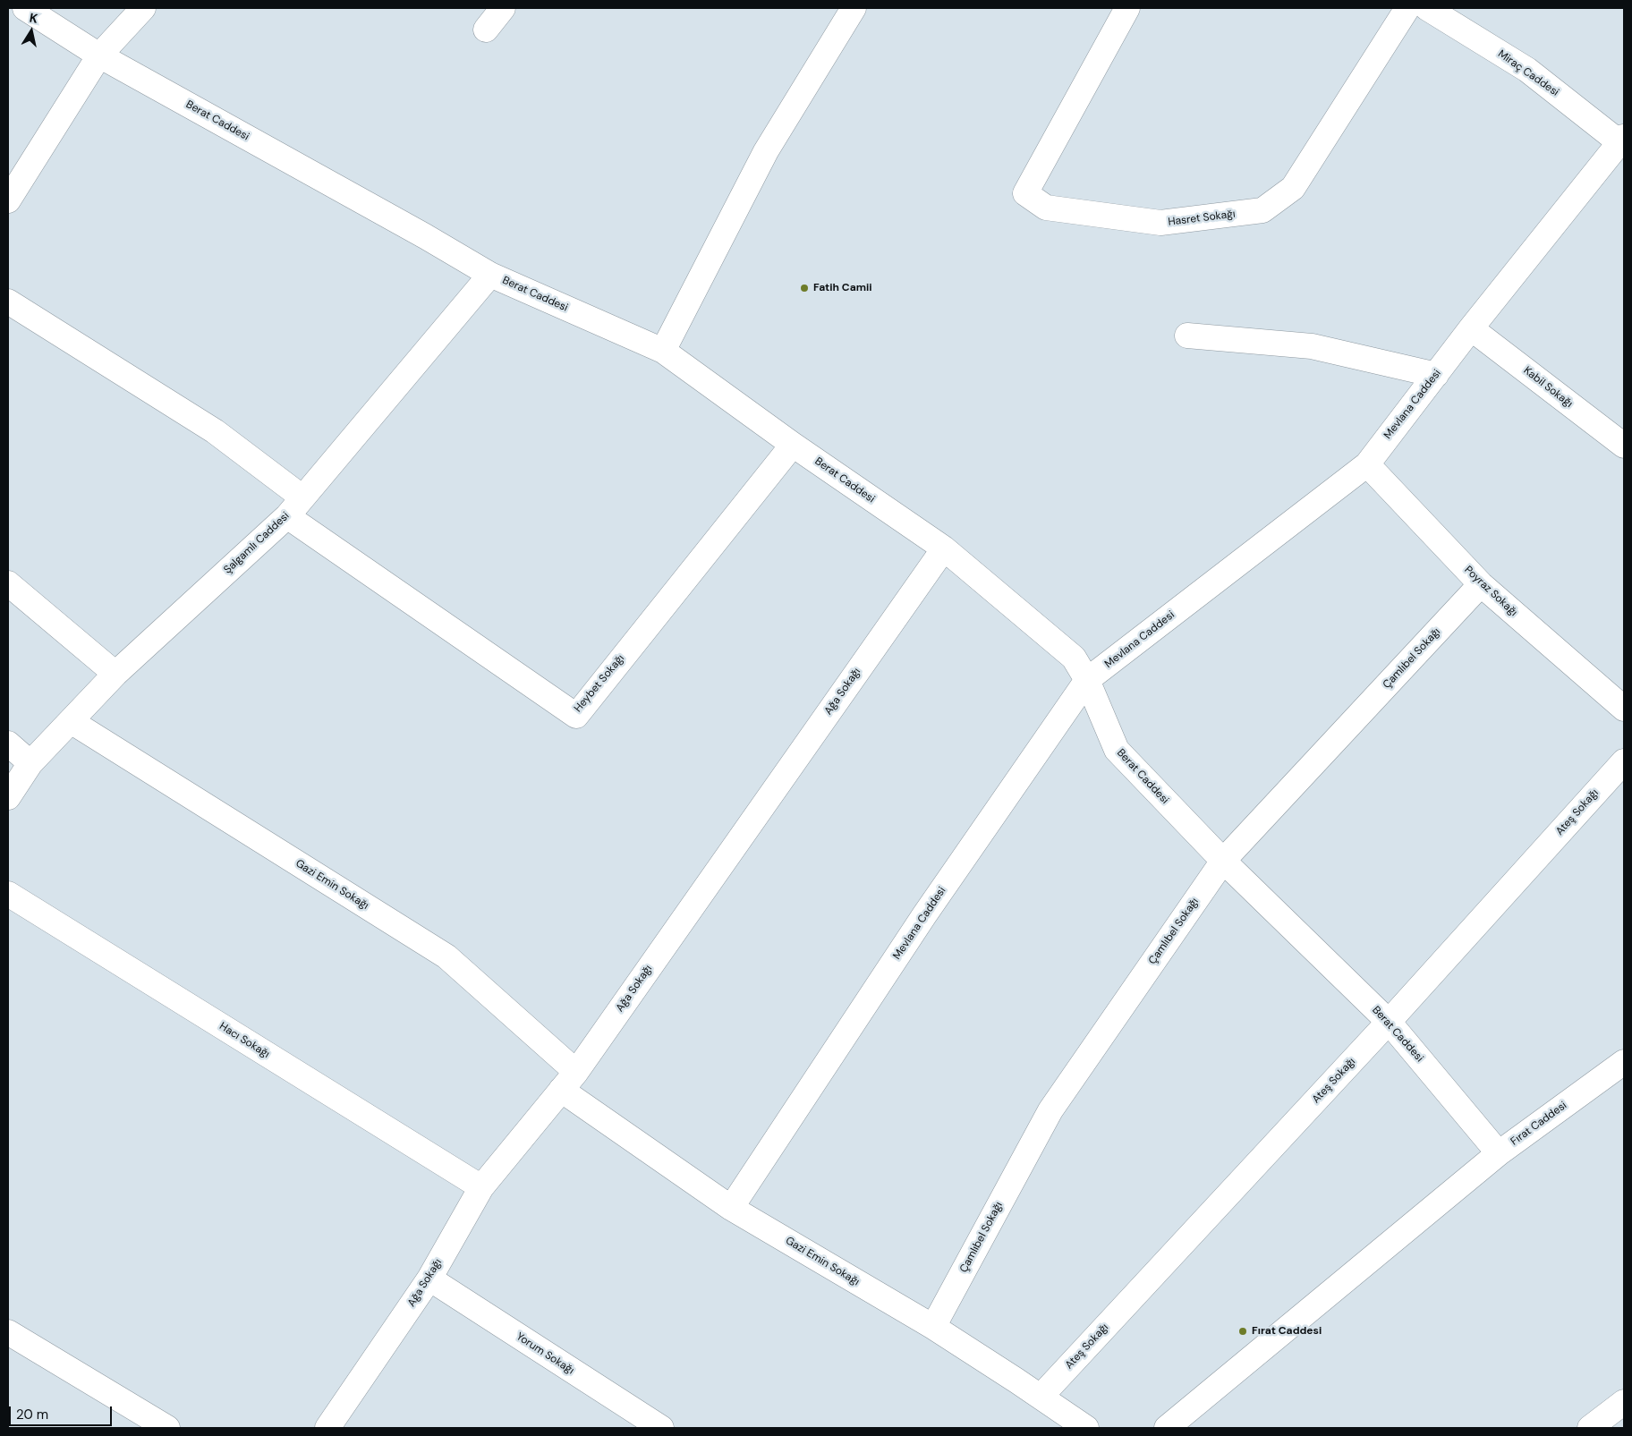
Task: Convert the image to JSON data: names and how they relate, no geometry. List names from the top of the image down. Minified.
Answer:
{"streets":{"street":["Miraç Caddesi","Berat Caddesi","Hasret Sokağı","Kabil Sokağı","Mevlana Caddesi","Şalgamlı Caddesi","Poyraz Sokağı","Çamlıbel Sokağı","Heybet Sokağı","Ağa Sokağı","Ateş Sokağı","Gazi Emin Sokağı","Hacı Sokağı","Fırat Caddesi","Yorum Sokağı"]},"crossings":[["Miraç Caddesi","Mevlana Caddesi"],["Berat Caddesi","Mevlana Caddesi"],["Berat Caddesi","Şalgamlı Caddesi"],["Berat Caddesi","Çamlıbel Sokağı"],["Berat Caddesi","Heybet Sokağı"],["Berat Caddesi","Ağa Sokağı"],["Berat Caddesi","Ateş Sokağı"],["Berat Caddesi","Fırat Caddesi"],["Kabil Sokağı","Mevlana Caddesi"],["Mevlana Caddesi","Poyraz Sokağı"],["Mevlana Caddesi","Gazi Emin Sokağı"],["Şalgamlı Caddesi","Heybet Sokağı"],["Şalgamlı Caddesi","Gazi Emin Sokağı"],["Poyraz Sokağı","Çamlıbel Sokağı"],["Çamlıbel Sokağı","Gazi Emin Sokağı"],["Ağa Sokağı","Gazi Emin Sokağı"],["Ağa Sokağı","Hacı Sokağı"],["Ağa Sokağı","Yorum Sokağı"],["Ateş Sokağı","Gazi Emin Sokağı"]],"places":["Fatih Camii","Fırat Caddesi"],"scale_bar":"20 m","north":"top"}
